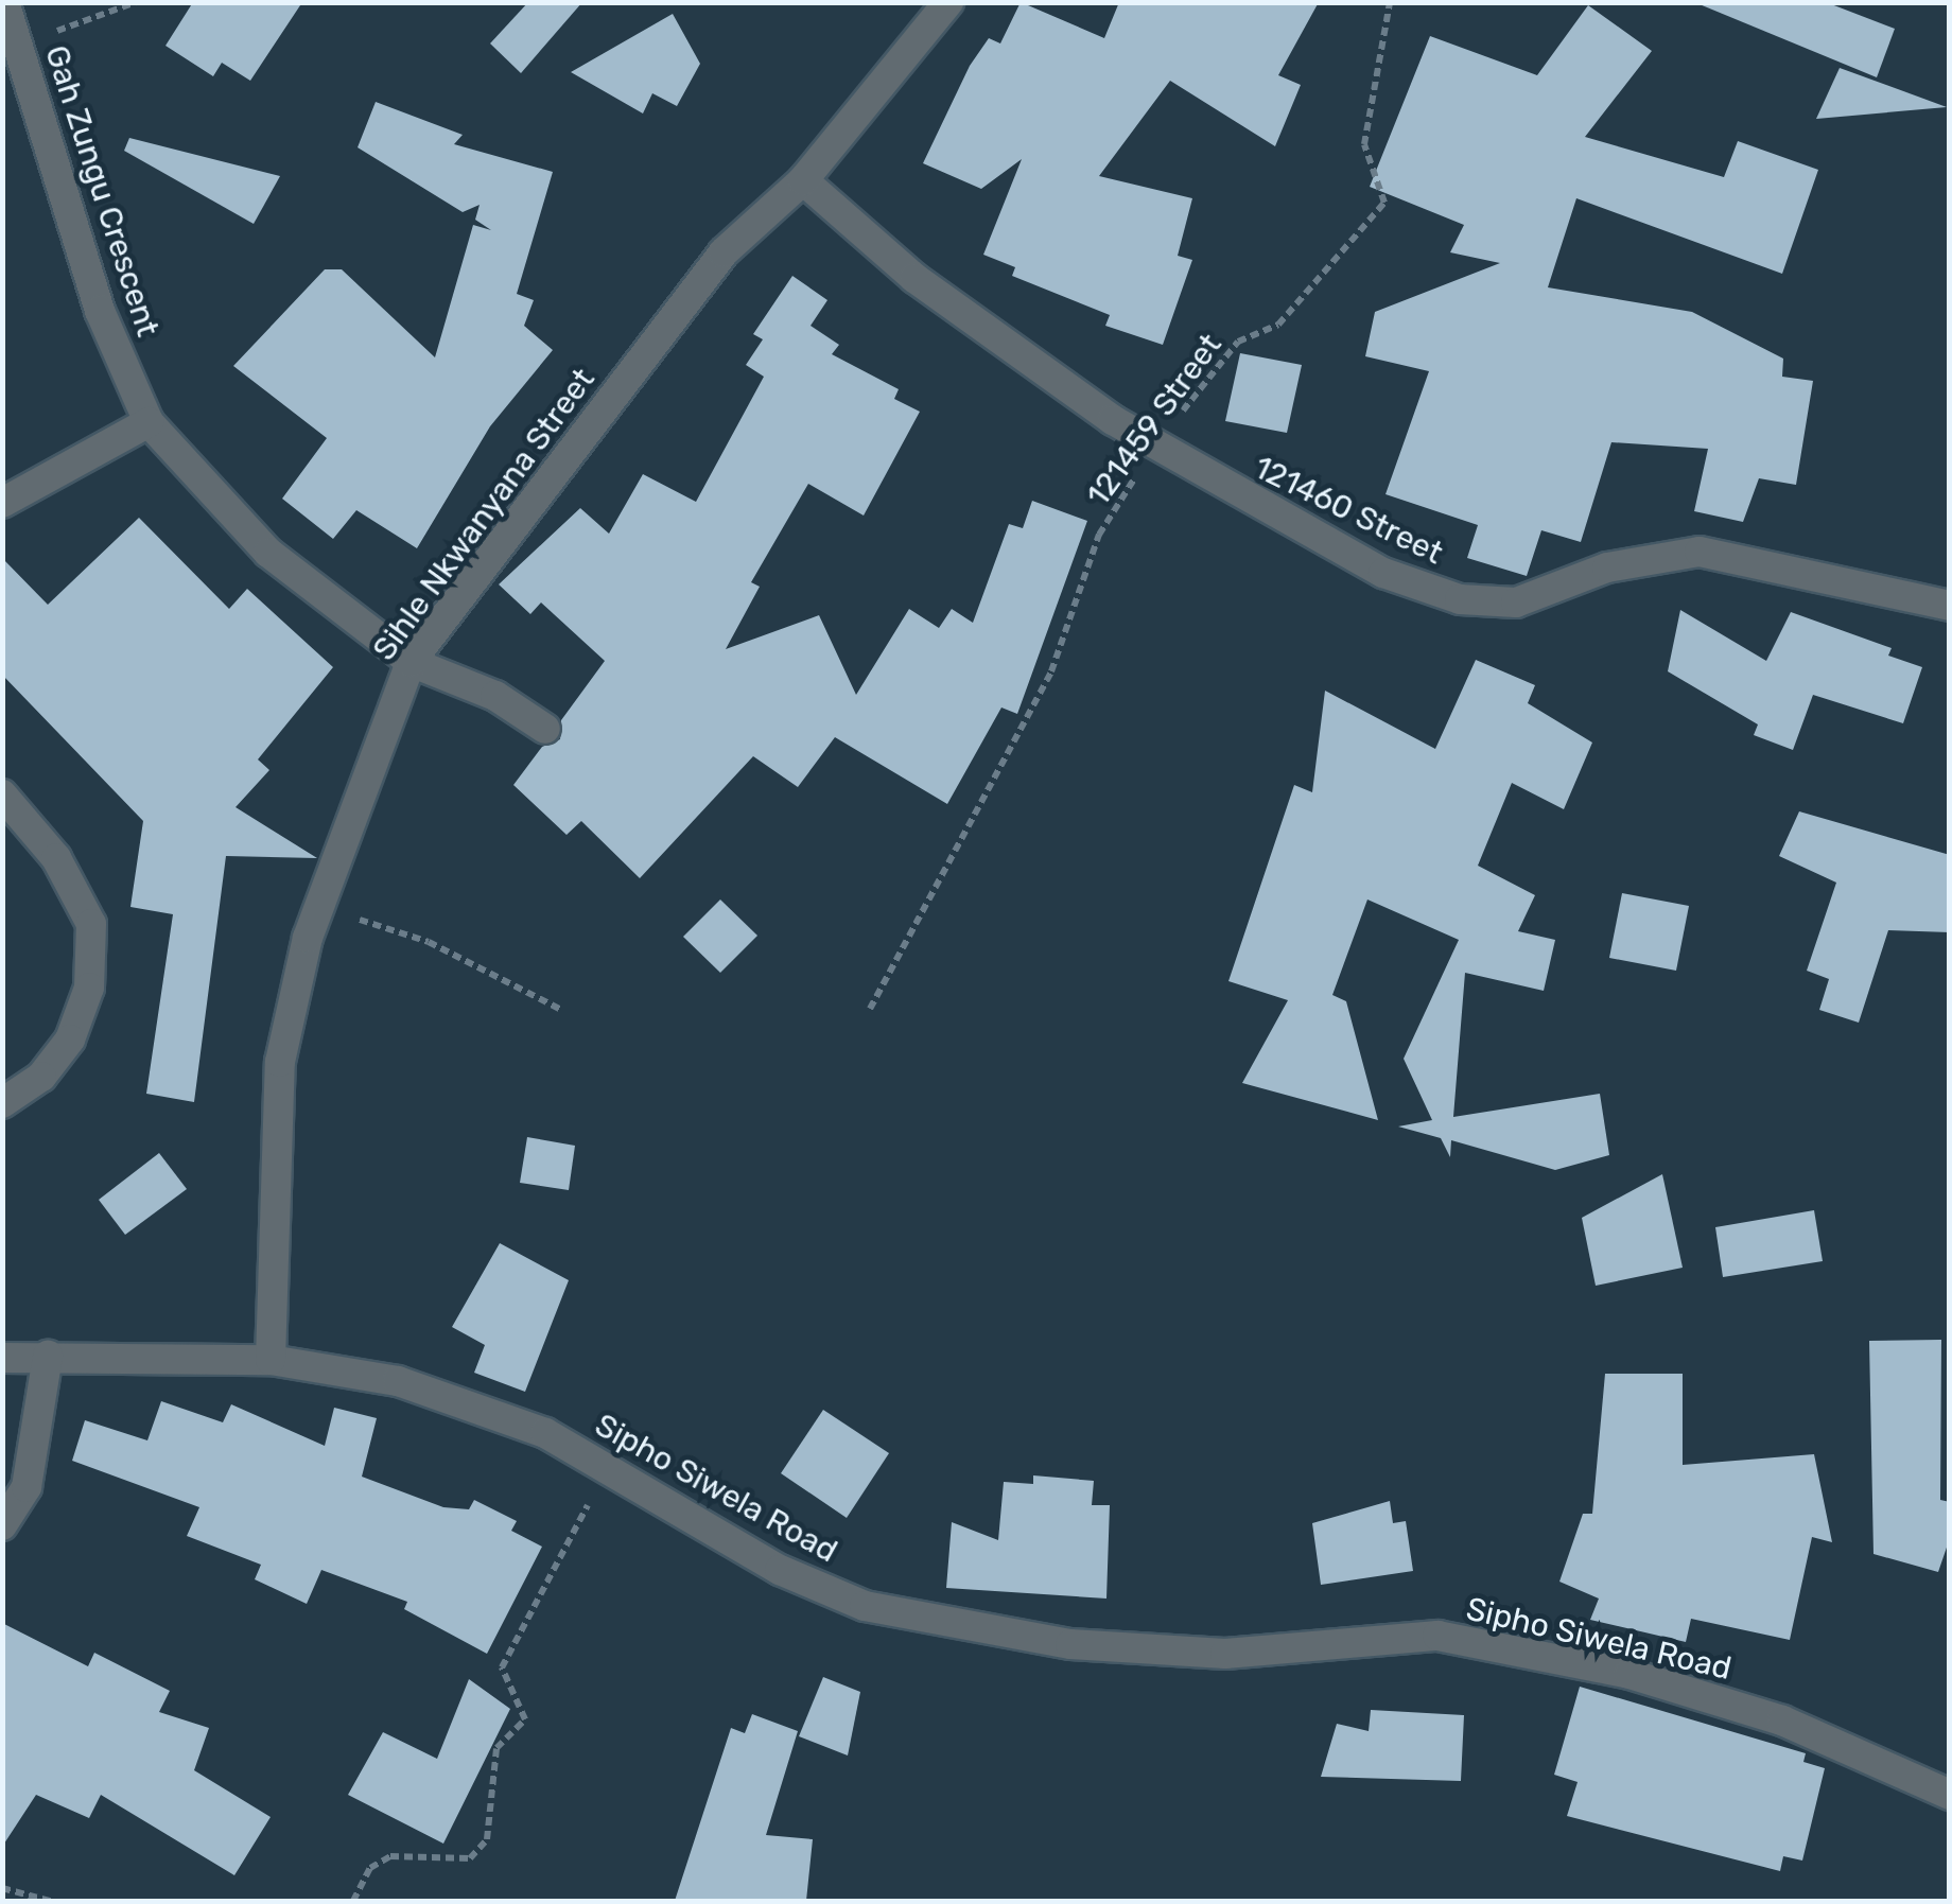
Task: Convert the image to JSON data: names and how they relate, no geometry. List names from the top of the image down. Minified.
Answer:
{"streets":{"street":["Gah Zungu Crescent","121460 Street","Sihle Nkwanyana Street","Sipho Siwela Road"],"path":["121459 Street"]},"crossings":[["Gah Zungu Crescent","Sihle Nkwanyana Street"],["121459 Street","121460 Street"],["121460 Street","Sihle Nkwanyana Street"],["Sihle Nkwanyana Street","Sipho Siwela Road"]]}
